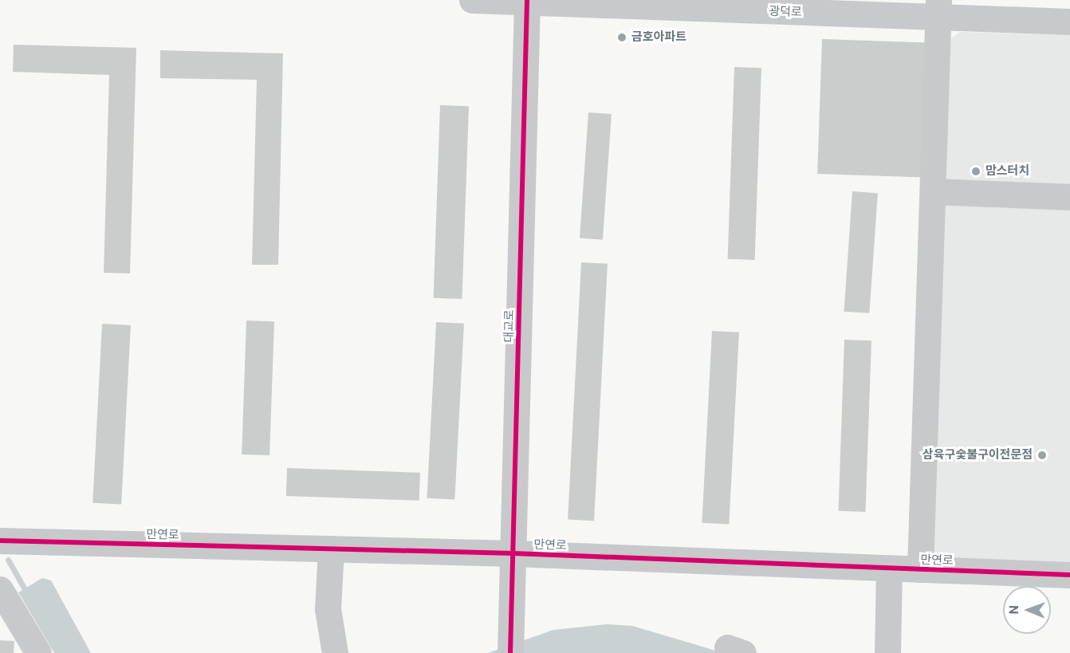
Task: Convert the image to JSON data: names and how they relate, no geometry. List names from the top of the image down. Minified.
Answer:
{"streets":{"street":["광덕로","대교로","만연로"]},"crossings":[["광덕로","대교로"],["대교로","만연로"]],"places":["금호아파트","맘스터치","삼육구숯불구이전문점"],"north":"left"}
